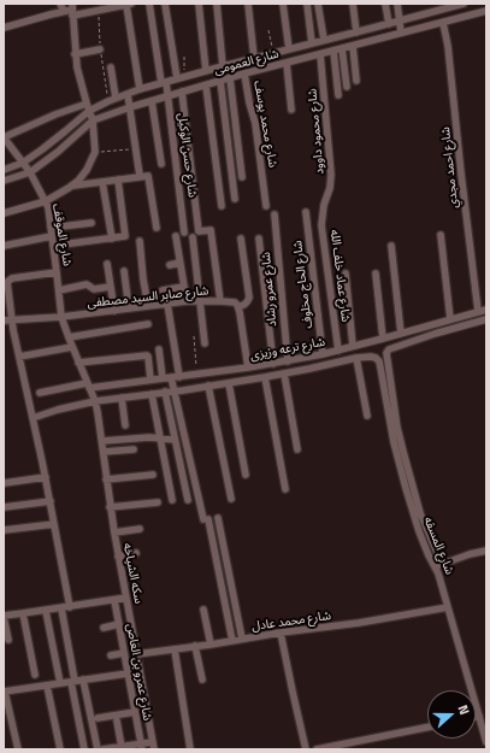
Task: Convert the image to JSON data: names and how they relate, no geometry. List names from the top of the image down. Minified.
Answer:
{"streets":{"street":["شارع العمومى","شارع محمد يوسف","شارع محمود داوود","شارع حسن الوكيل","شارع احمد مجدي","شارع الموقف","شارع عماد خلف الله","شارع الحاج مخلوف","شارع عمرو رشاد","شارع صابر السيد مصطفى","شارع ترعه وزيزى","شارع المسقه","سكه الشياخه","شارع محمد عادل","شارع عمرو بن العاص"]},"crossings":[["شارع العمومى","شارع محمد يوسف"],["شارع العمومى","شارع محمود داوود"],["شارع العمومى","شارع حسن الوكيل"],["شارع العمومى","شارع احمد مجدي"],["شارع العمومى","شارع الموقف"],["شارع محمود داوود","شارع عماد خلف الله"],["شارع احمد مجدي","شارع ترعه وزيزى"],["شارع الموقف","شارع صابر السيد مصطفى"],["شارع عماد خلف الله","شارع ترعه وزيزى"],["شارع الحاج مخلوف","شارع ترعه وزيزى"],["شارع عمرو رشاد","شارع ترعه وزيزى"],["شارع ترعه وزيزى","شارع المسقه"],["شارع ترعه وزيزى","سكه الشياخه"],["شارع المسقه","شارع محمد عادل"],["سكه الشياخه","شارع محمد عادل"],["شارع محمد عادل","شارع عمرو بن العاص"]],"north":"right"}
